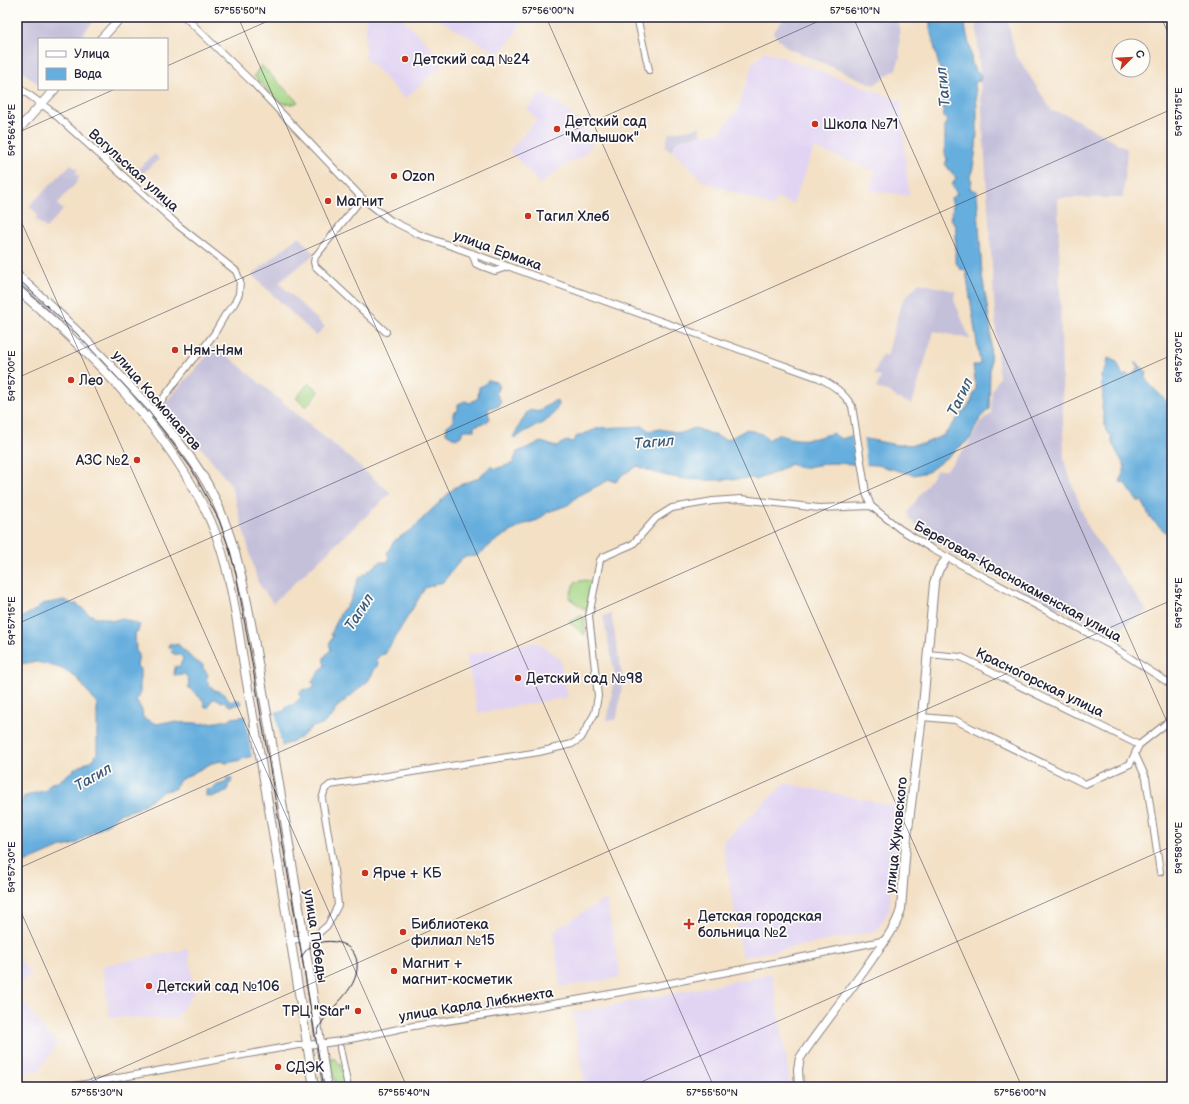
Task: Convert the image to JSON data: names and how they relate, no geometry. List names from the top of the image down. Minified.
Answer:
{"streets":{"main road":["улица Космонавтов","улица Жуковского","улица Победы"],"street":["Вогульская улица","улица Ермака","Береговая-Краснокаменская улица","Красногорская улица","улица Карла Либкнехта"]},"crossings":[["Вогульская улица","улица Космонавтов"],["улица Ермака","Береговая-Краснокаменская улица"],["улица Космонавтов","улица Победы"],["Береговая-Краснокаменская улица","улица Жуковского"],["Красногорская улица","улица Жуковского"],["улица Жуковского","улица Карла Либкнехта"],["улица Победы","улица Карла Либкнехта"]],"water":["Тагил"],"places":{"other":["Детский сад №24","Школа №71","Детский сад \"Малышок\"","Ozon","Магнит","Тагил Хлеб","Ням-Ням","Лео","АЗС №2","Детский сад №98","Ярче + КБ","Библиотека филиал №15","Магнит + магнит-косметик","Детский сад №106","ТРЦ \"Star\"","СДЭК"],"health":["Детская городская больница №2"]},"legend":["Улица","Вода"],"north":"top right","coordinates":["57°55'50\"N","57°56'00\"N","57°56'10\"N","59°57'15\"E","59°56'45\"E","59°57'30\"E","59°57'00\"E","59°57'45\"E","59°58'00\"E","57°55'30\"N","57°55'40\"N"]}
